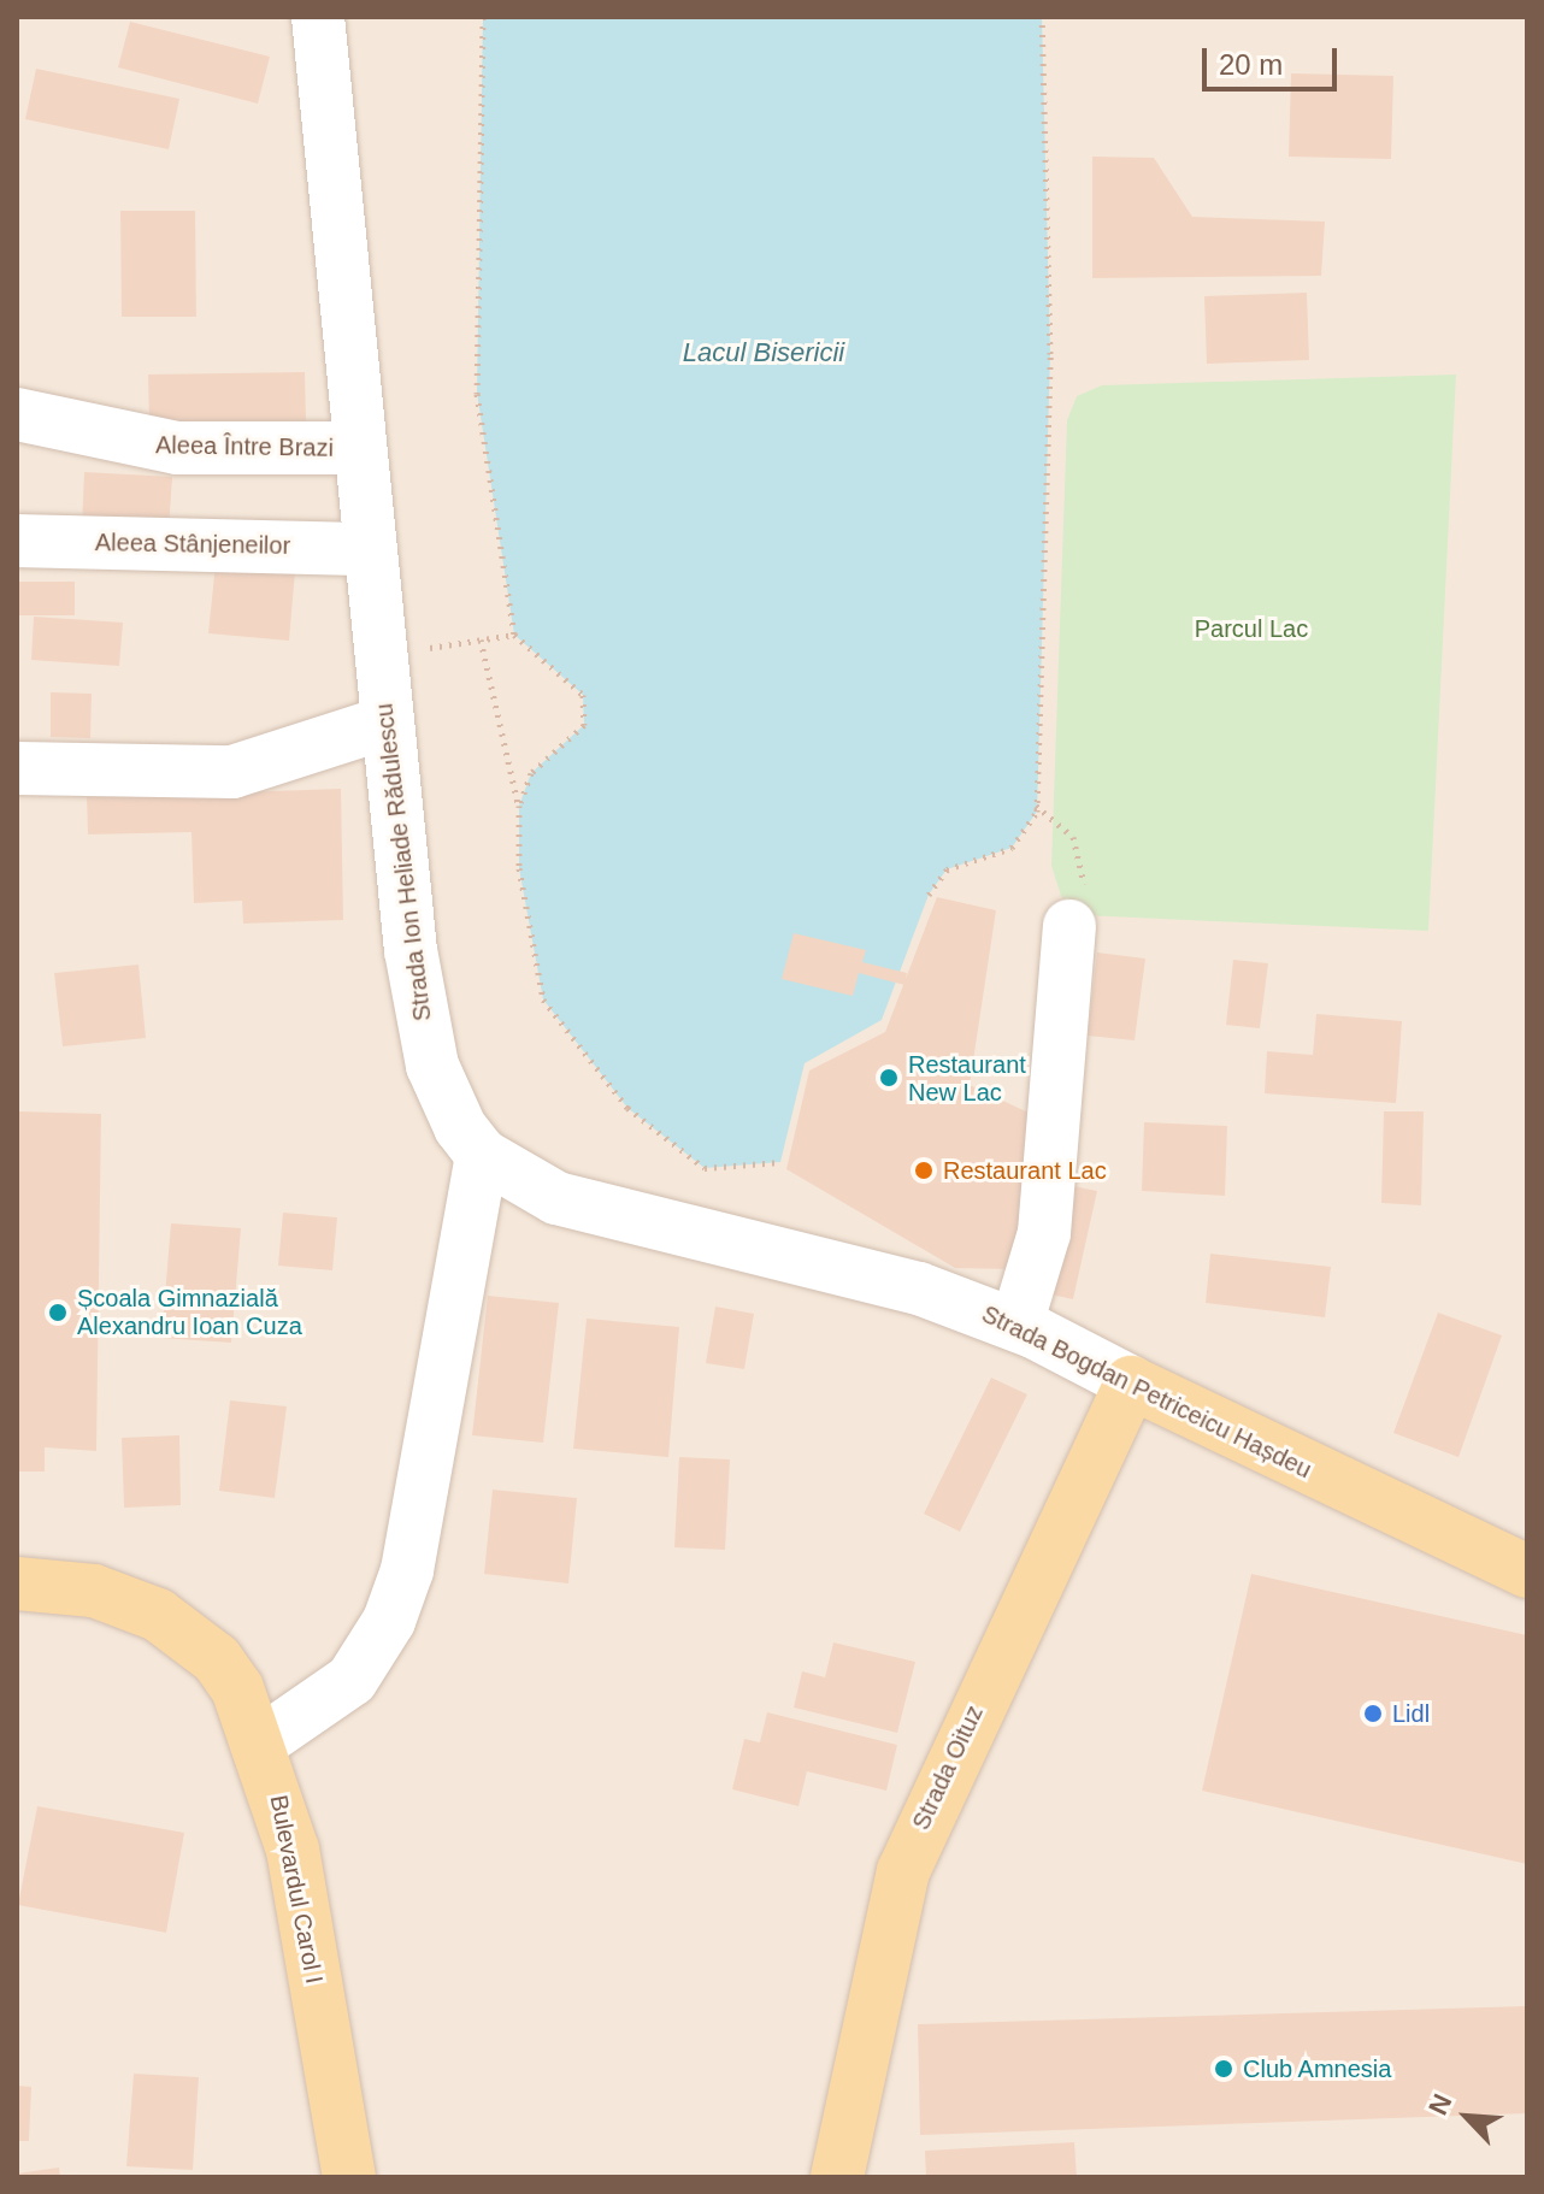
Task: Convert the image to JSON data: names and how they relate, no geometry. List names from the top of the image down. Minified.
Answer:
{"streets":{"main road":["Strada Bogdan Petriceicu Hașdeu","Strada Oituz","Bulevardul Carol I"],"street":["Aleea Între Brazi","Aleea Stânjeneilor","Strada Ion Heliade Rădulescu"]},"crossings":[["Aleea Între Brazi","Strada Ion Heliade Rădulescu"],["Aleea Stânjeneilor","Strada Ion Heliade Rădulescu"],["Strada Ion Heliade Rădulescu","Strada Bogdan Petriceicu Hașdeu"],["Strada Bogdan Petriceicu Hașdeu","Strada Oituz"]],"water":["Lacul Bisericii"],"parks":["Parcul Lac"],"places":["Restaurant New Lac","Restaurant Lac","Școala Gimnazială Alexandru Ioan Cuza","Lidl","Club Amnesia"],"scale_bar":"20 m","north":"top left"}
